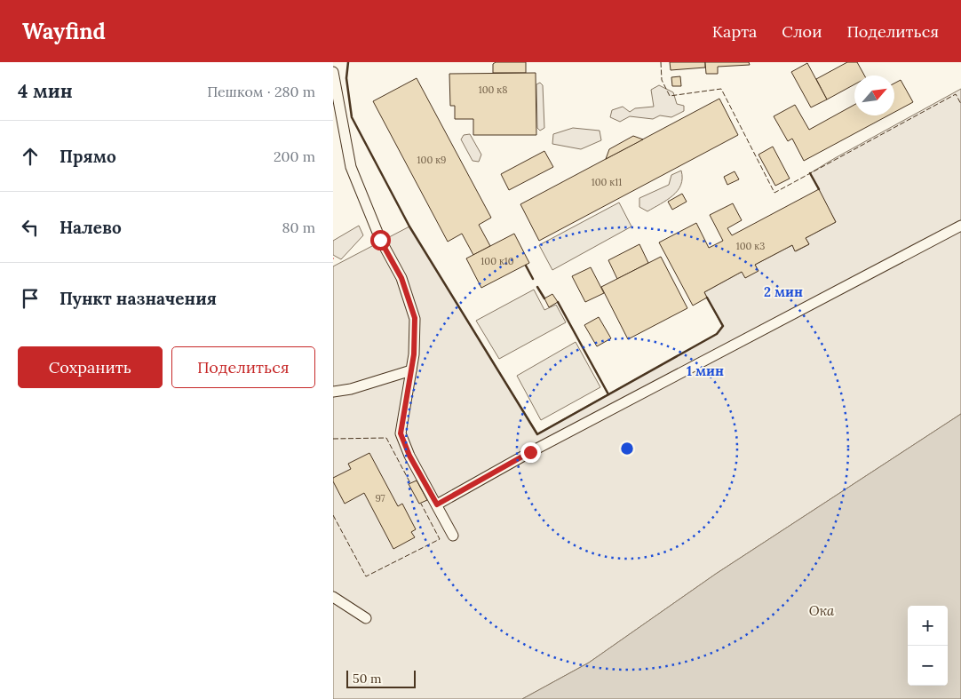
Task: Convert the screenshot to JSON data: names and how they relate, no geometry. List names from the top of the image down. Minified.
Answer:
{"water":["Ока"],"house_numbers":["100 к8","100 к9","100 к11","100 к3","100 к10","97"],"scale_bar":"50 m","north":"top right","page":{"header":"Wayfind","nav":["Карта","Слои","Поделиться"],"heading":["4 мин","Пешком · 280 m"],"list":[["Прямо","200 m"],["Налево","80 m"],"Пункт назначения"],"buttons":["Сохранить","Поделиться"],"map_buttons":["+","−"],"scale":"50 m"},"rings":["2 мин","1 мин"]}
